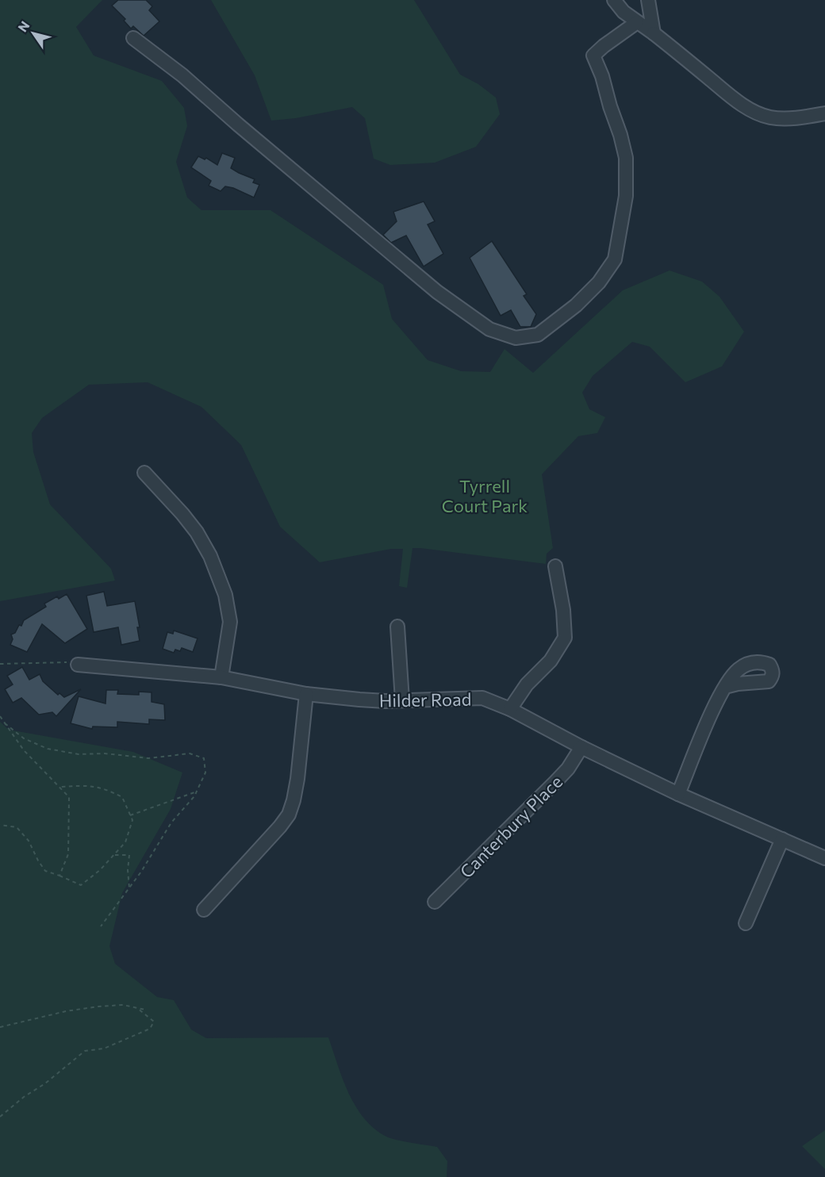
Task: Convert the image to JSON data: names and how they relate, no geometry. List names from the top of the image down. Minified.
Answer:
{"streets":{"street":["Hilder Road","Canterbury Place"]},"crossings":[["Hilder Road","Canterbury Place"]],"parks":["Tyrrell Court Park"],"north":"top left"}
